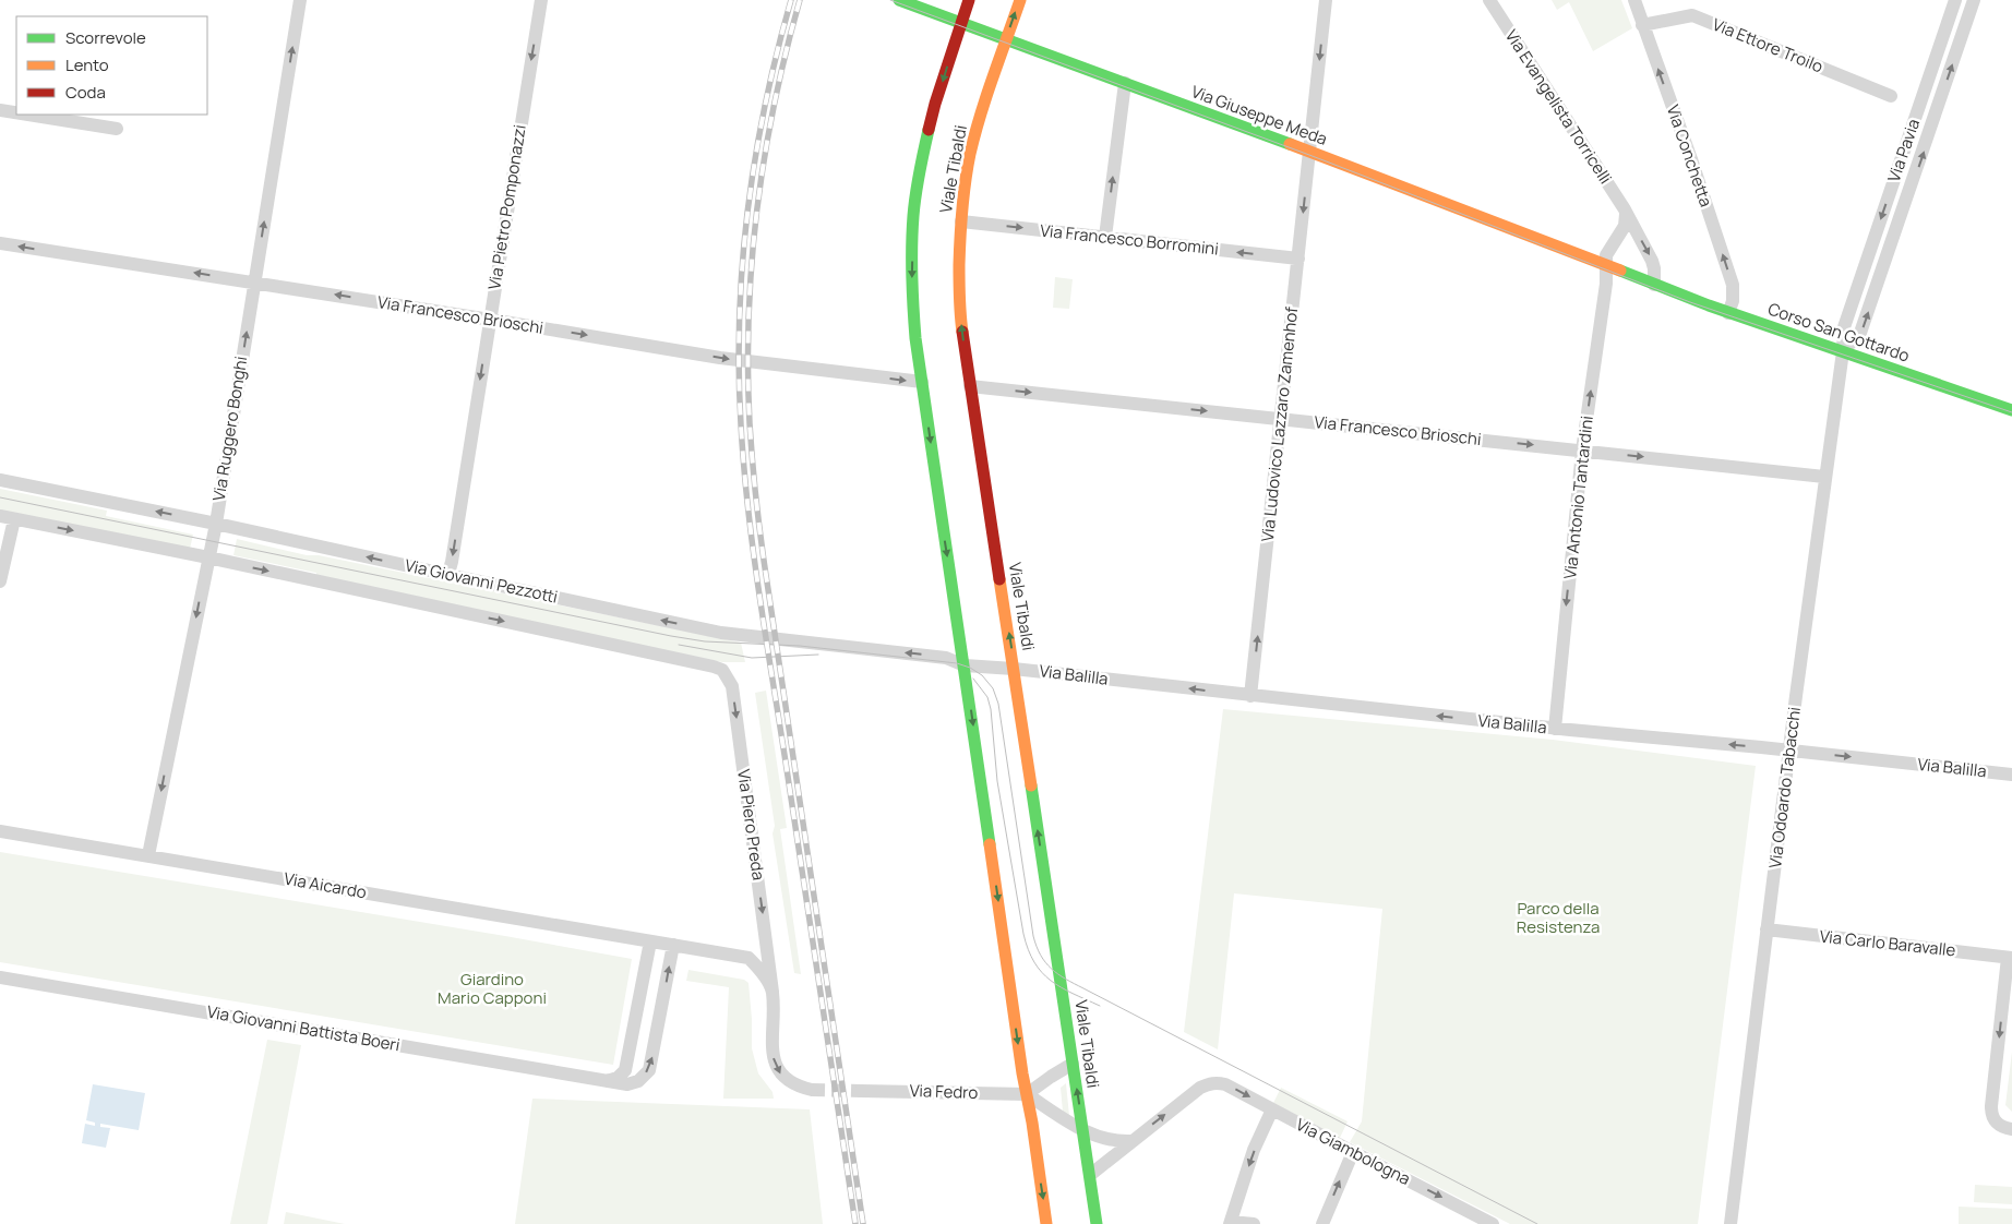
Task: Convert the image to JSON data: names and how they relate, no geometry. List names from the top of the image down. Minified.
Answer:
{"streets":{"main road":["Via Giuseppe Meda","Viale Tibaldi","Corso San Gottardo"],"street":["Via Ettore Troilo","Via Evangelista Torricelli","Via Pavia","Via Conchetta","Via Pietro Pomponazzi","Via Francesco Borromini","Via Francesco Brioschi","Via Ludovico Lazzaro Zamenhof","Via Ruggero Bonghi","Via Antonio Tantardini","Via Giovanni Pezzotti","Via Balilla","Via Odoardo Tabacchi","Via Piero Preda","Via Aicardo","Via Carlo Baravalle","Via Giovanni Battista Boeri","Via Fedro","Via Giambologna"]},"crossings":[["Via Ettore Troilo","Via Conchetta"],["Via Evangelista Torricelli","Via Giuseppe Meda"],["Via Evangelista Torricelli","Corso San Gottardo"],["Via Evangelista Torricelli","Via Antonio Tantardini"],["Via Giuseppe Meda","Viale Tibaldi"],["Via Giuseppe Meda","Corso San Gottardo"],["Via Giuseppe Meda","Via Ludovico Lazzaro Zamenhof"],["Via Giuseppe Meda","Via Antonio Tantardini"],["Via Pavia","Corso San Gottardo"],["Via Pavia","Via Odoardo Tabacchi"],["Via Conchetta","Corso San Gottardo"],["Viale Tibaldi","Via Francesco Borromini"],["Viale Tibaldi","Via Francesco Brioschi"],["Viale Tibaldi","Via Giovanni Pezzotti"],["Viale Tibaldi","Via Balilla"],["Viale Tibaldi","Via Fedro"],["Via Pietro Pomponazzi","Via Francesco Brioschi"],["Via Pietro Pomponazzi","Via Giovanni Pezzotti"],["Via Francesco Borromini","Via Ludovico Lazzaro Zamenhof"],["Via Francesco Brioschi","Via Ludovico Lazzaro Zamenhof"],["Via Francesco Brioschi","Via Ruggero Bonghi"],["Via Francesco Brioschi","Via Antonio Tantardini"],["Via Francesco Brioschi","Via Odoardo Tabacchi"],["Corso San Gottardo","Via Odoardo Tabacchi"],["Via Ludovico Lazzaro Zamenhof","Via Balilla"],["Via Ruggero Bonghi","Via Giovanni Pezzotti"],["Via Ruggero Bonghi","Via Piero Preda"],["Via Ruggero Bonghi","Via Aicardo"],["Via Antonio Tantardini","Via Balilla"],["Via Giovanni Pezzotti","Via Balilla"],["Via Balilla","Via Odoardo Tabacchi"],["Via Odoardo Tabacchi","Via Carlo Baravalle"],["Via Aicardo","Via Giovanni Battista Boeri"]],"one_way":["Via Conchetta","Via Pietro Pomponazzi","Via Giovanni Pezzotti","Via Piero Preda","Via Giambologna"],"parks":["Parco della Resistenza","Giardino Mario Capponi"],"legend":["Scorrevole","Lento","Coda"]}
